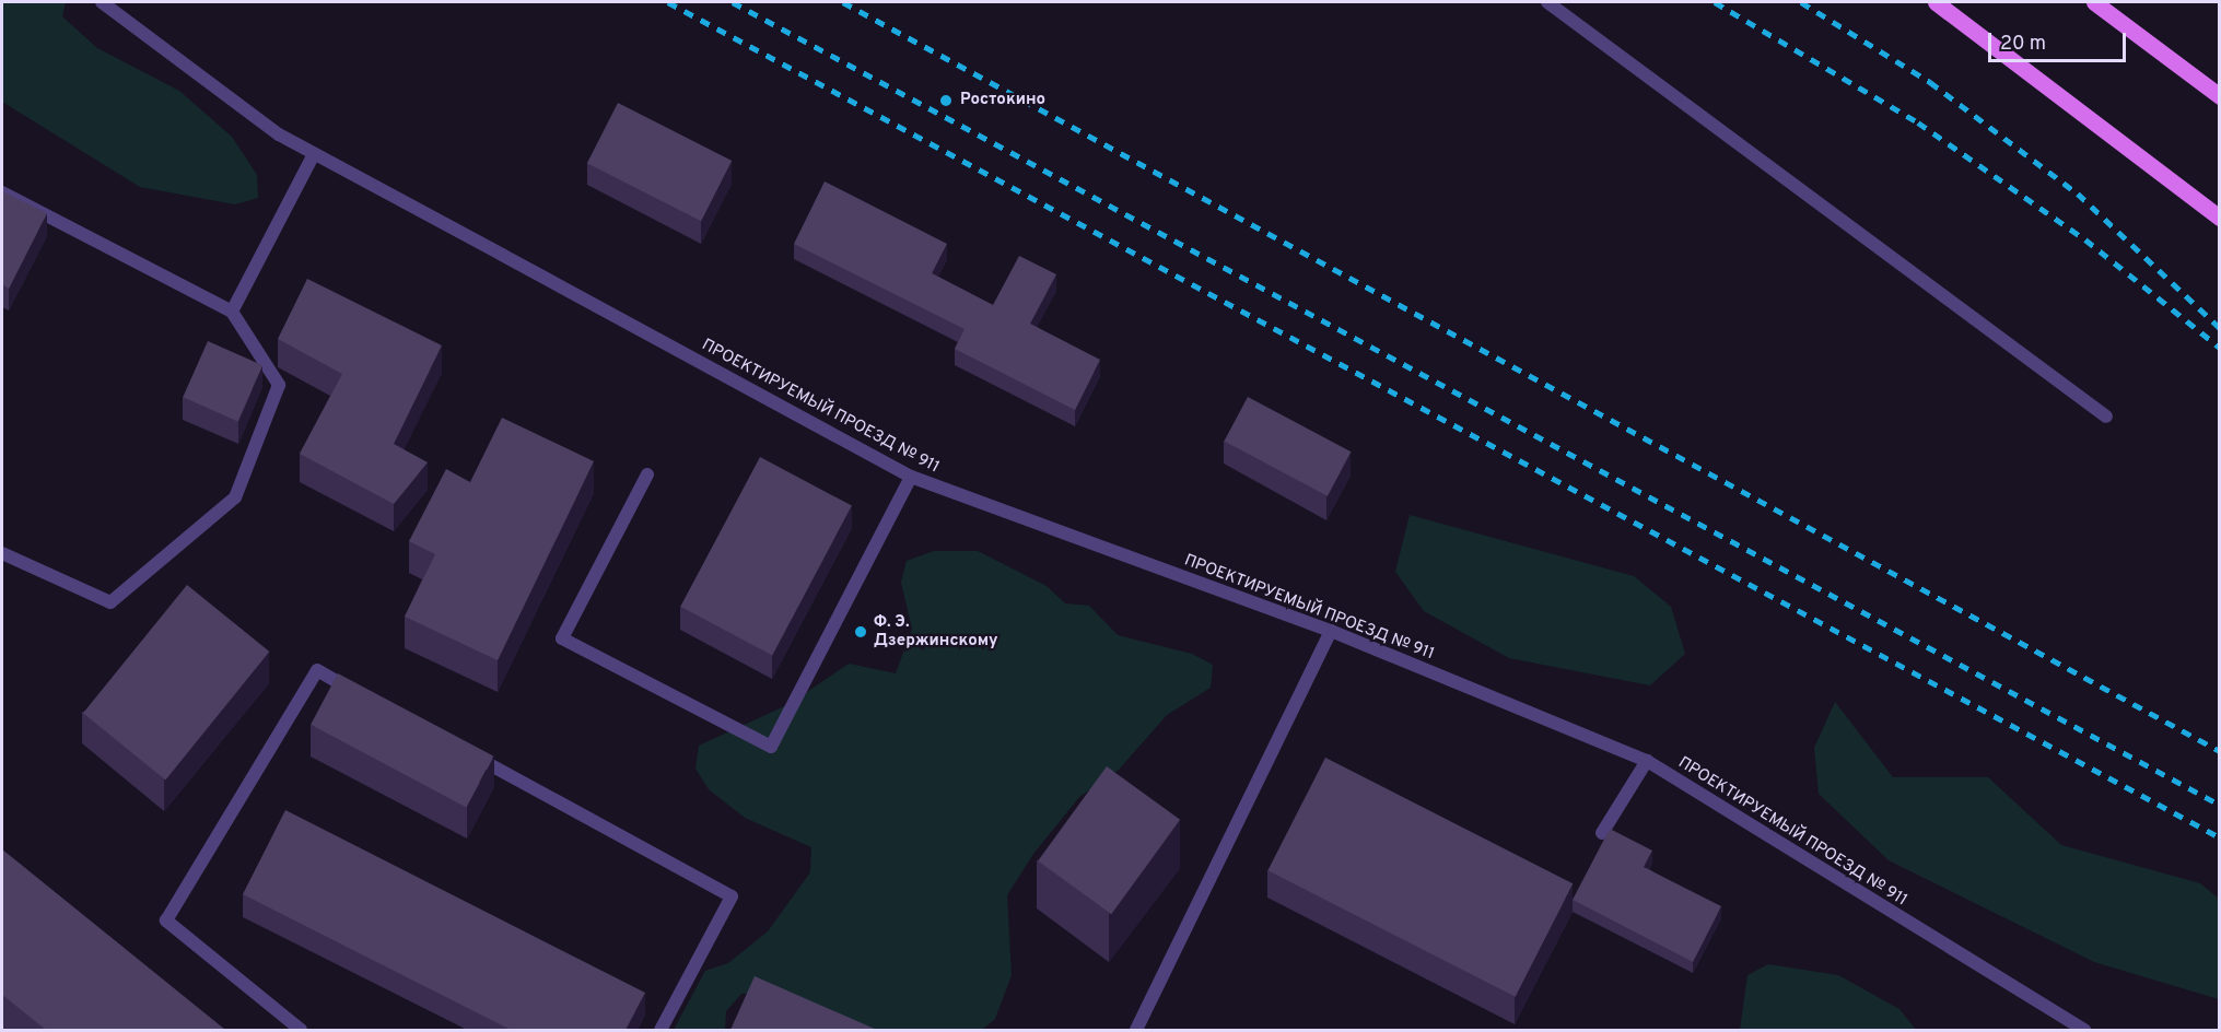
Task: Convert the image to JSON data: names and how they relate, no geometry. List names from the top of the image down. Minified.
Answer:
{"streets":{"street":["ПРОЕКТИРУЕМЫЙ ПРОЕЗД № 911"]},"places":["Ростокино","Ф. Э. Дзержинскому"],"scale_bar":"20 m"}
